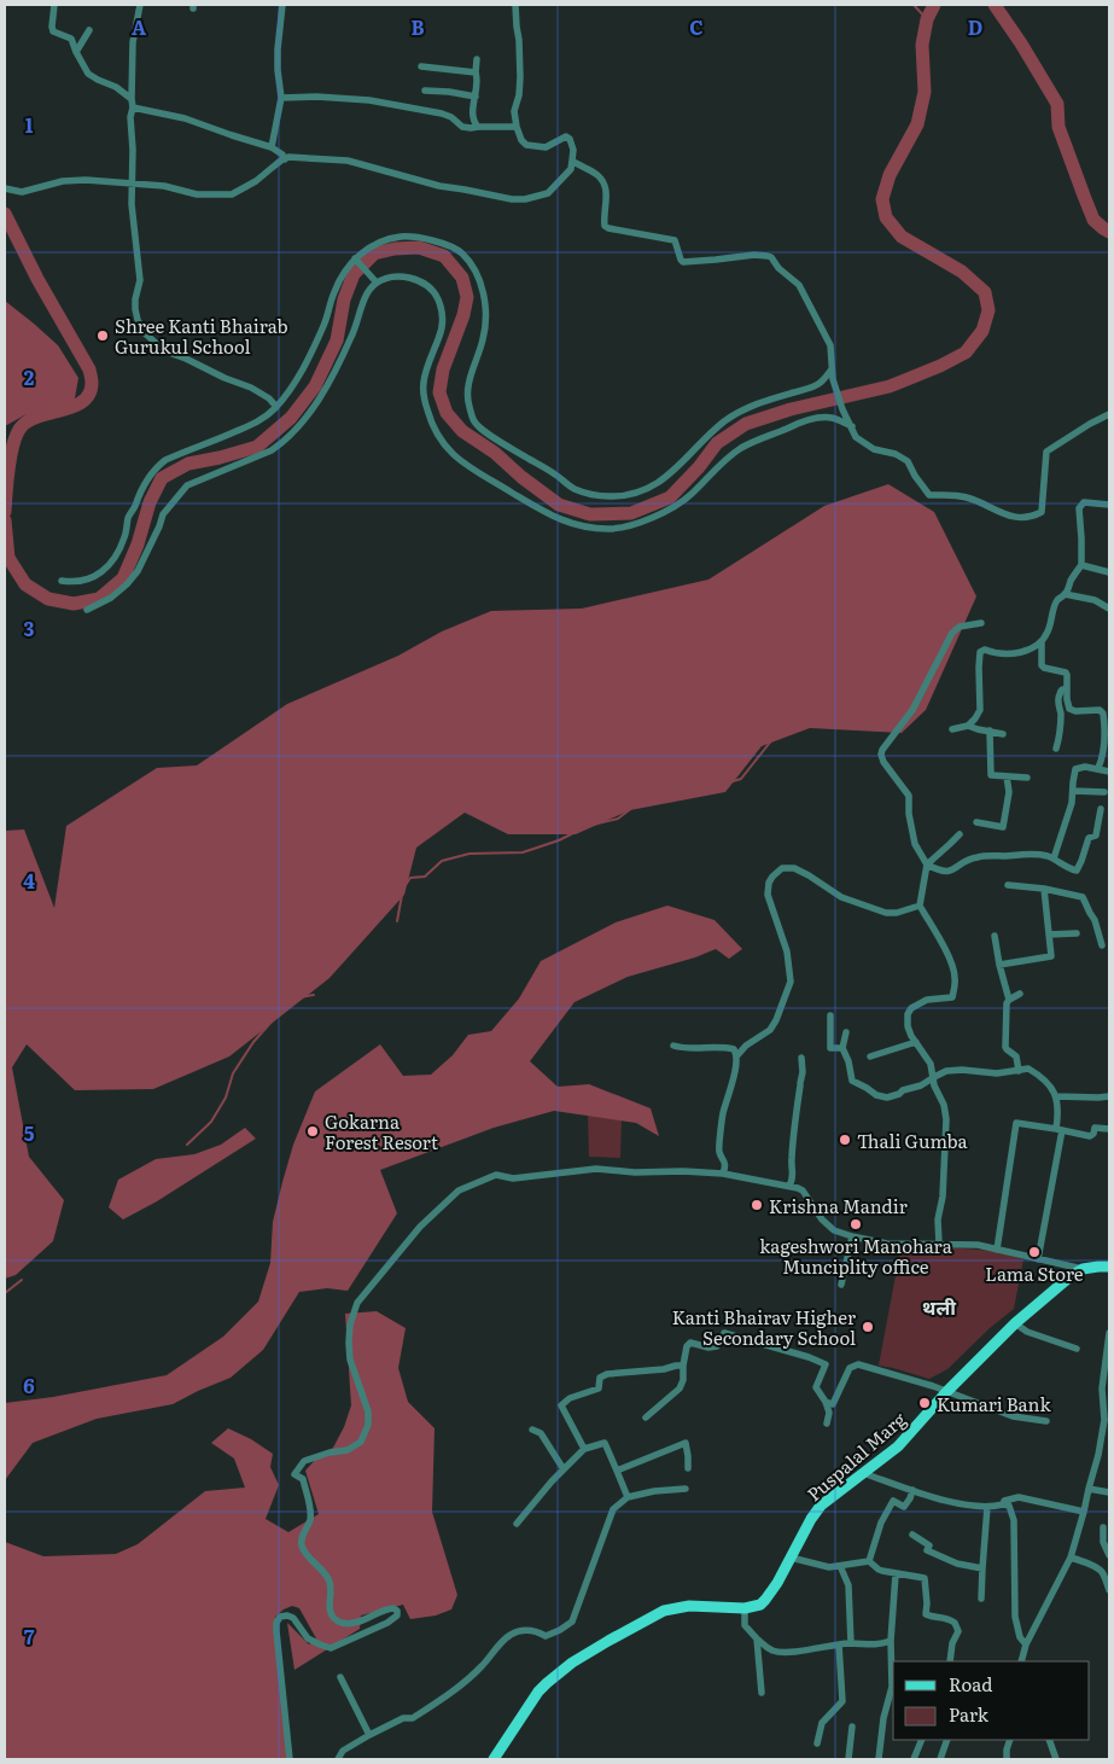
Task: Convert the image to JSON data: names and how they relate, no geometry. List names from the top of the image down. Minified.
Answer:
{"streets":{"main road":["Puspalal Marg"]},"districts":["थली"],"places":["Shree Kanti Bhairab Gurukul School","Gokarna Forest Resort","Thali Gumba","Krishna Mandir","kageshwori Manohara Munciplity office","Lama Store","Kanti Bhairav Higher Secondary School","Kumari Bank"],"legend":["Road","Park"],"grid":{"columns":["A","B","C","D"],"rows":["1","2","3","4","5","6","7"]}}
